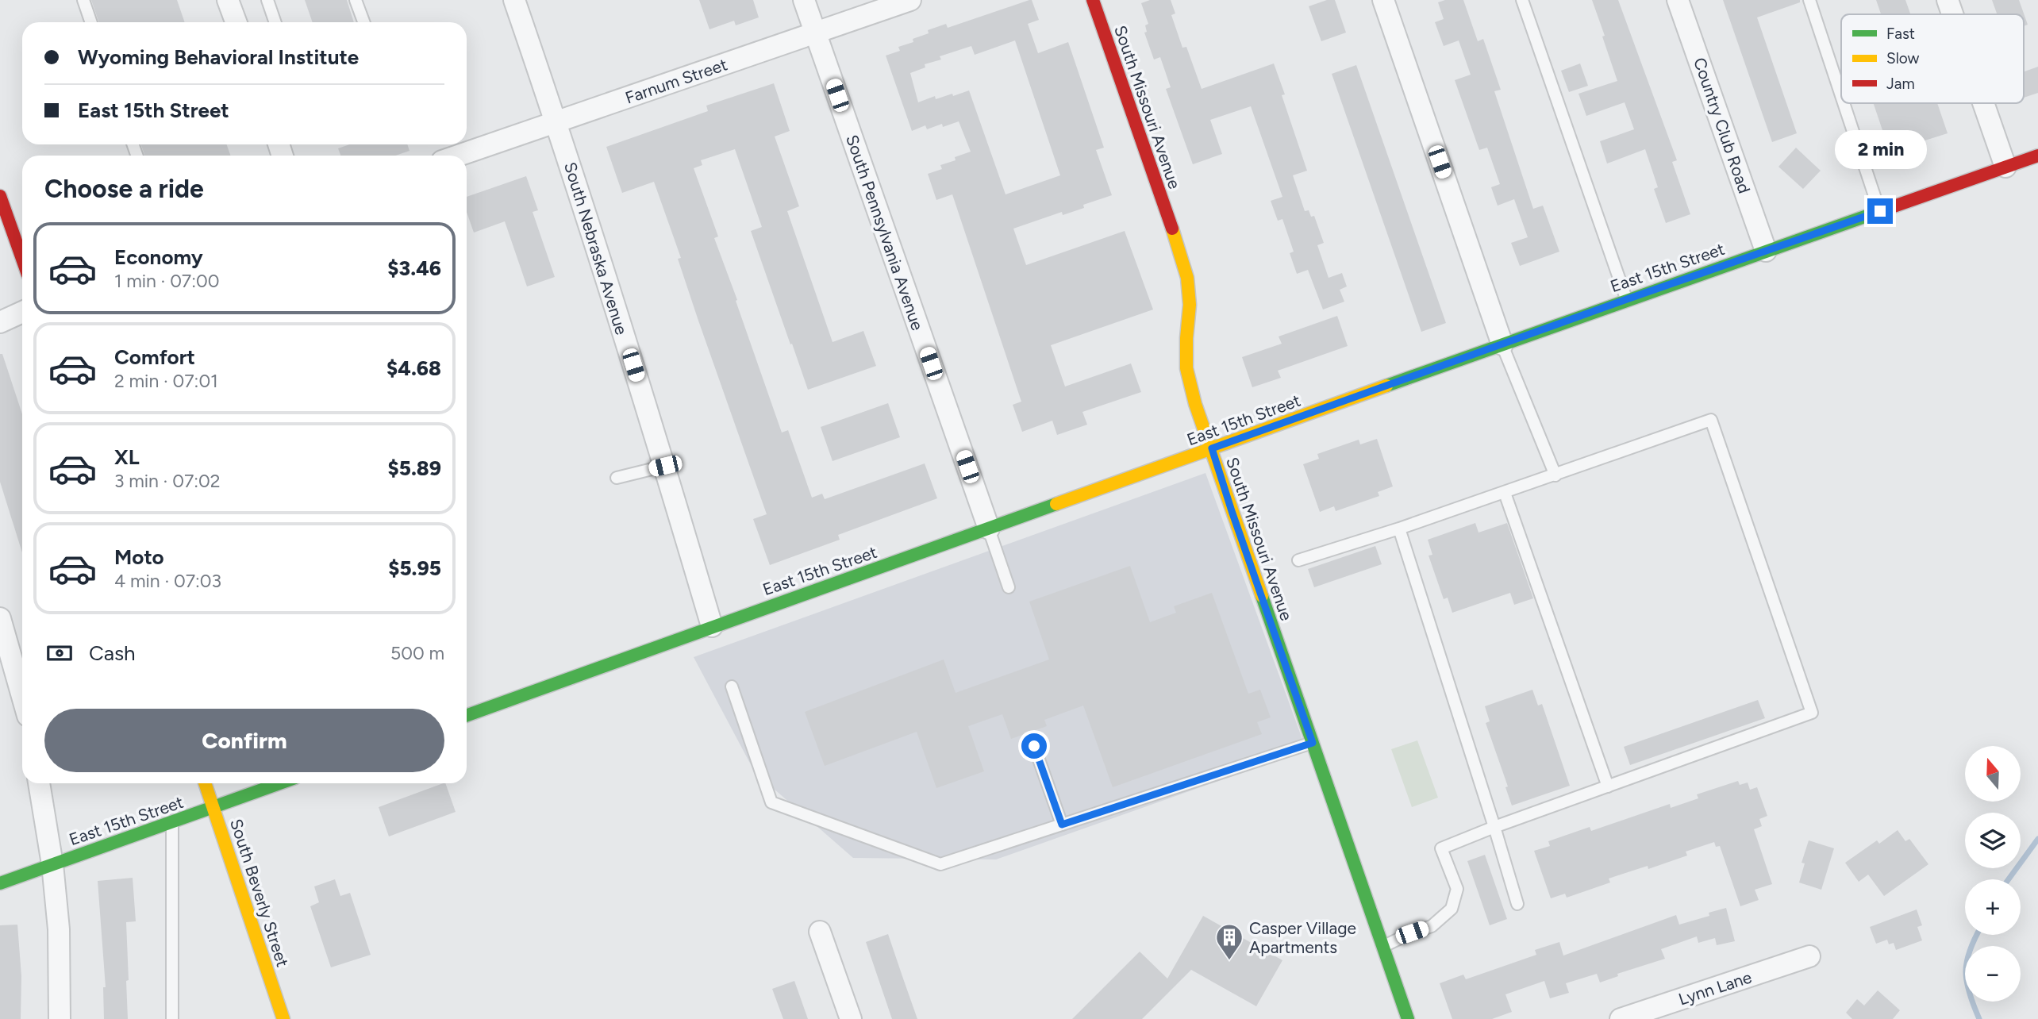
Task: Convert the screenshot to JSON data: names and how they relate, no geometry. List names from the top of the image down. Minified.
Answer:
{"streets":{"main road":["South Missouri Avenue","East 15th Street","South Beverly Street"],"street":["Farnum Street","Country Club Road","South Pennsylvania Avenue","South Nebraska Avenue","Lynn Lane"]},"crossings":[["Farnum Street","South Pennsylvania Avenue"],["Farnum Street","South Nebraska Avenue"],["South Missouri Avenue","East 15th Street"],["Country Club Road","East 15th Street"],["South Pennsylvania Avenue","East 15th Street"],["South Nebraska Avenue","East 15th Street"],["East 15th Street","South Beverly Street"]],"places":{"building":["Casper Village Apartments"]},"legend":["Fast","Slow","Jam"],"north":"top","page":{"banner":["Wyoming Behavioral Institute","East 15th Street"],"bubble":"2 min","heading":"Choose a ride","list":[{"name":"Economy","note":"1 min · 07:00","value":"$3.46"},{"name":"Comfort","note":"2 min · 07:01","value":"$4.68"},{"name":"XL","note":"3 min · 07:02","value":"$5.89"},{"name":"Moto","note":"4 min · 07:03","value":"$5.95"}],"pay":["Cash","500 m"],"buttons":"Confirm","map_buttons":["+","−"]}}
